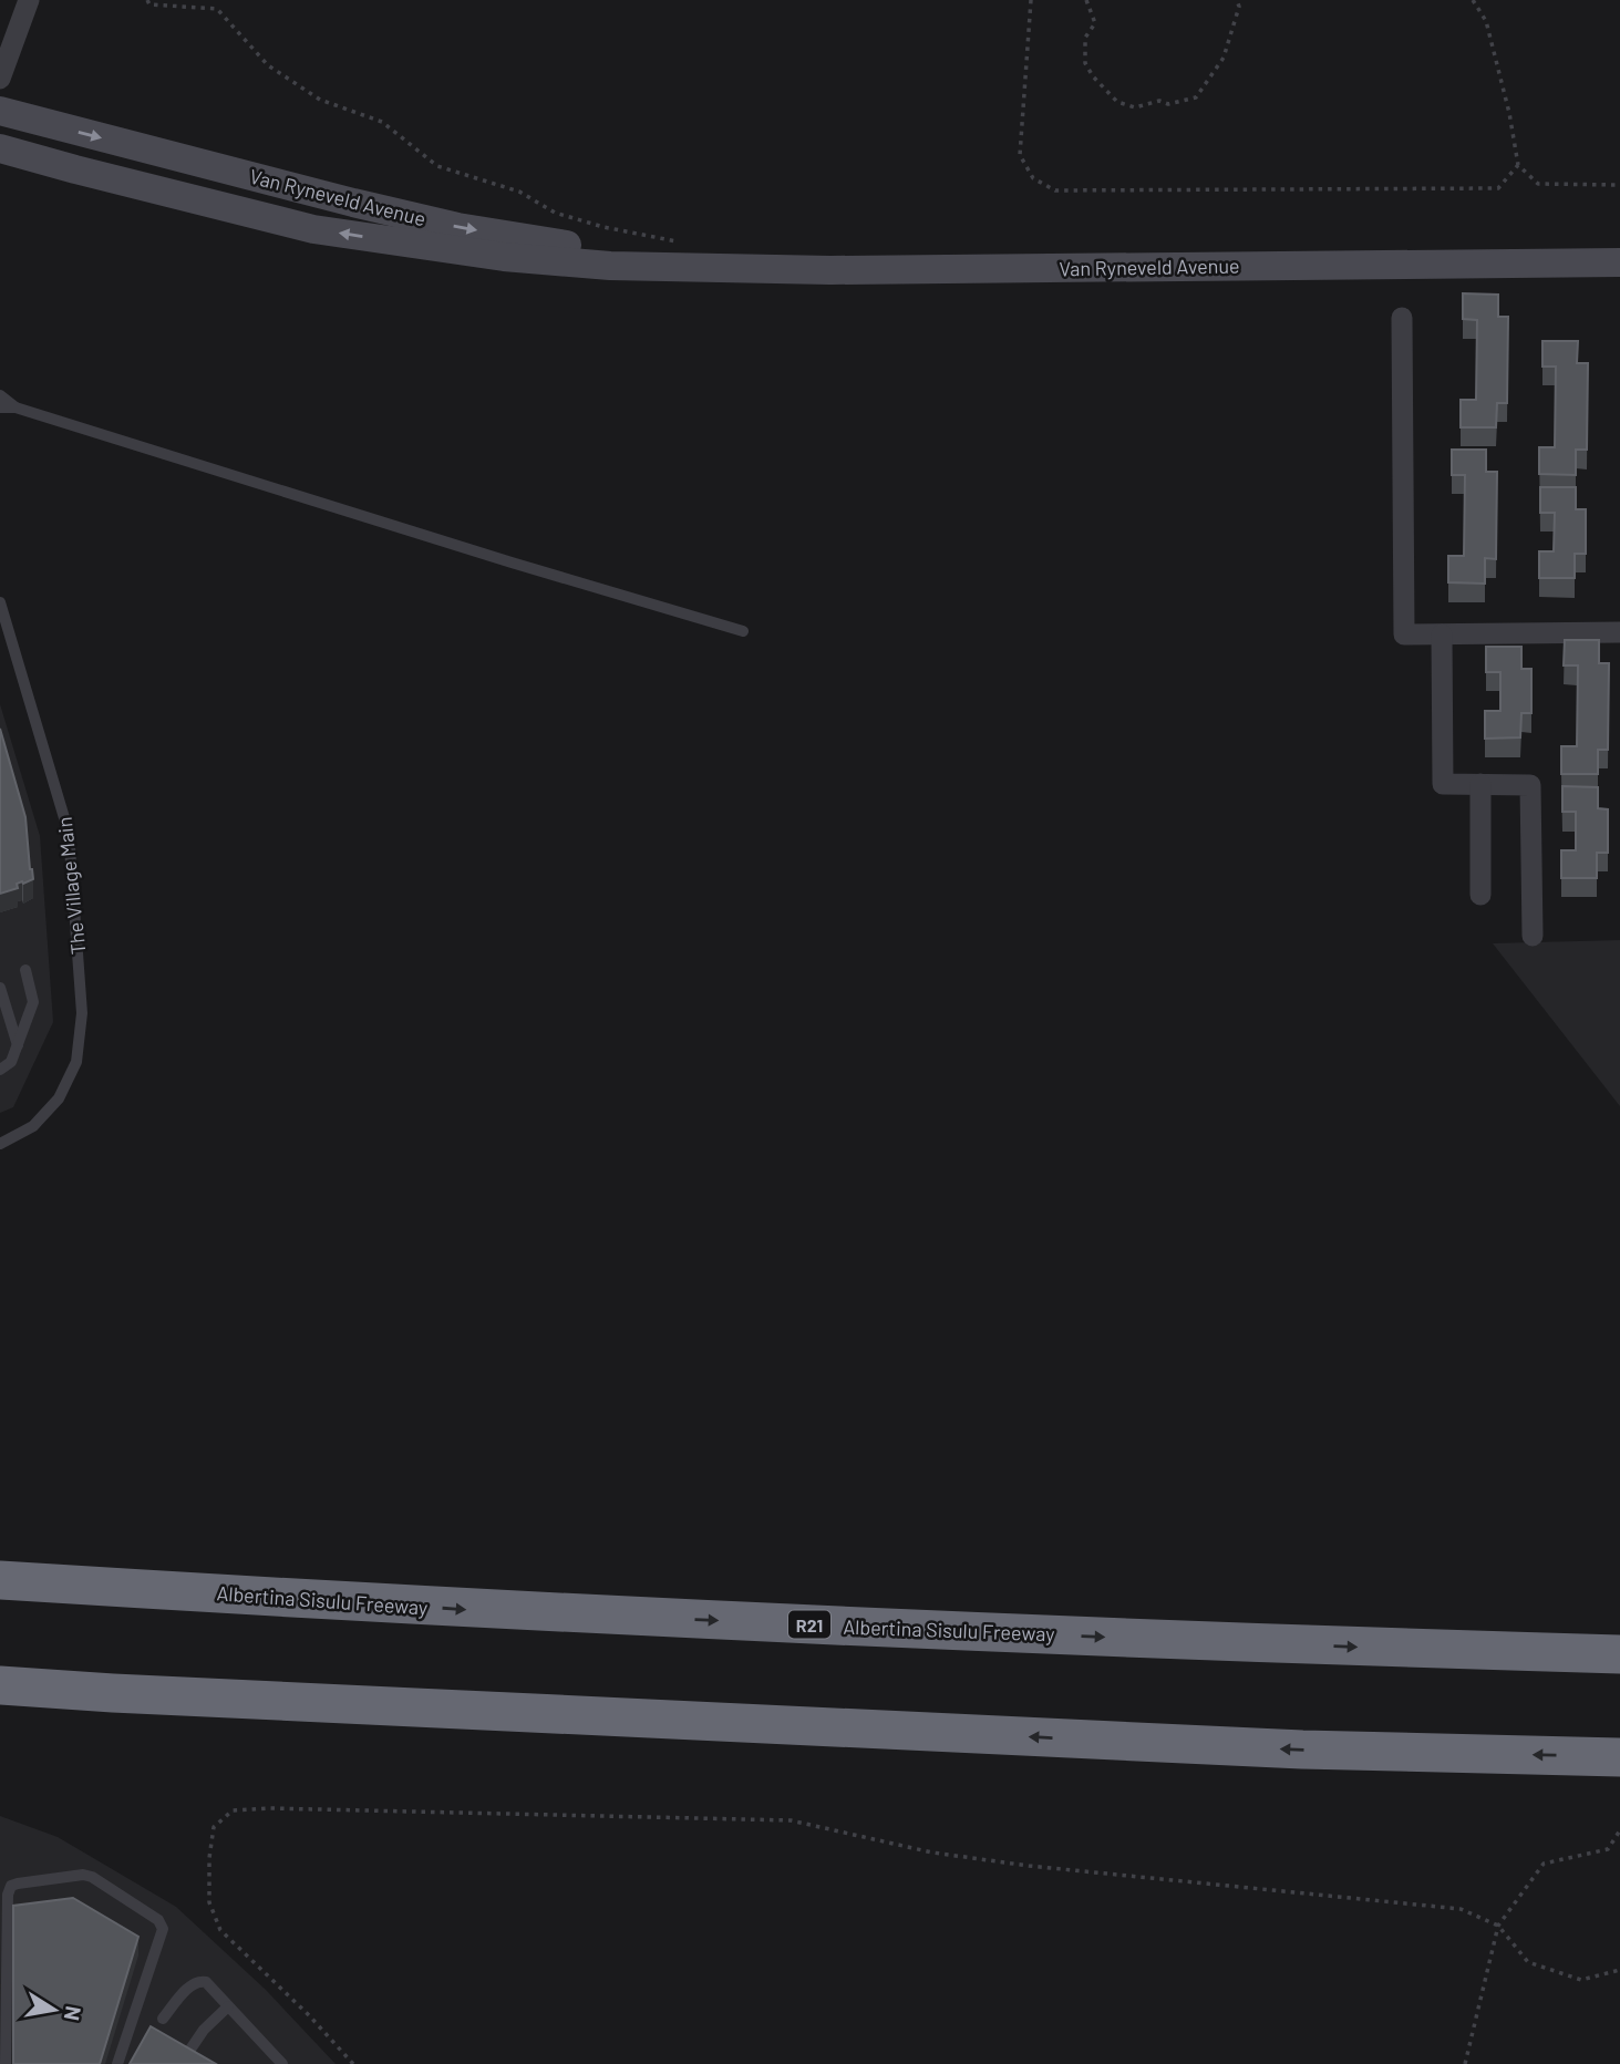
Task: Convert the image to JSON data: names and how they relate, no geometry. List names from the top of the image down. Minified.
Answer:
{"streets":{"highway":["Albertina Sisulu Freeway","R21"],"main road":["Van Ryneveld Avenue"],"lane":["The Village Main"]},"north":"right"}
